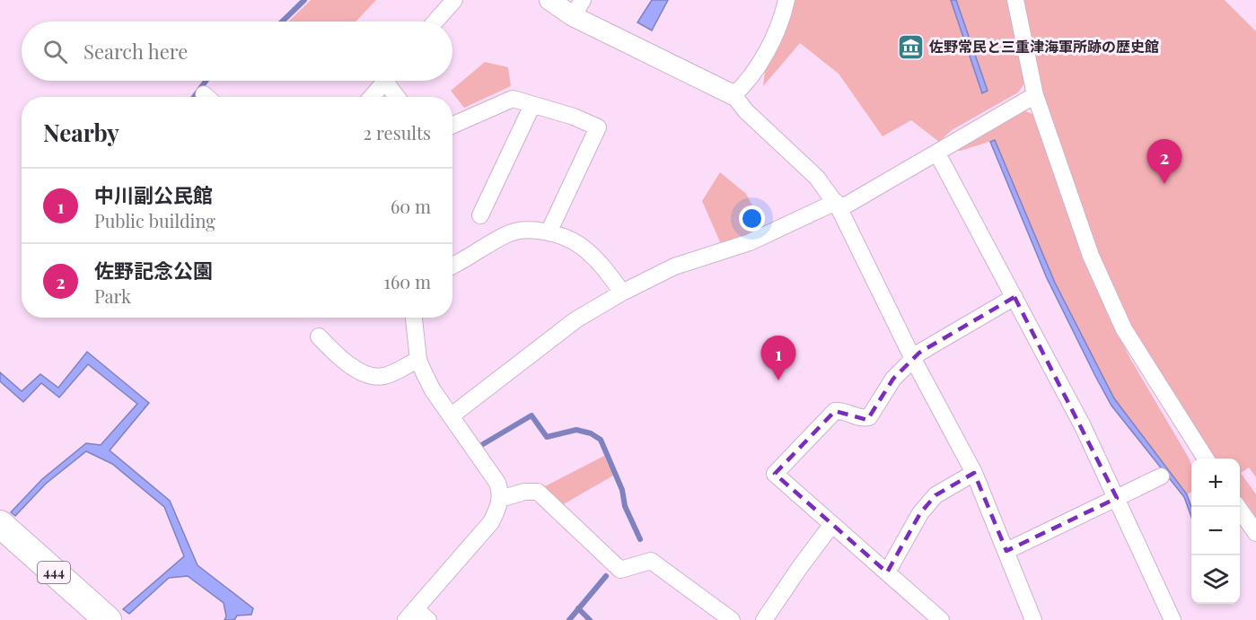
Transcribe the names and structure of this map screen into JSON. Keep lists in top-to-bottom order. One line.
{"streets":{"highway":["444"]},"places":{"museum":["佐野常民と三重津海軍所跡の歴史館"]},"page":{"search":"Search here","heading":["Nearby","2 results"],"pins":["2","1"],"list":[{"mark":"1","name":"中川副公民館","note":"Public building","value":"60 m"},{"mark":"2","name":"佐野記念公園","note":"Park","value":"160 m"}],"map_buttons":["+","−"]}}
